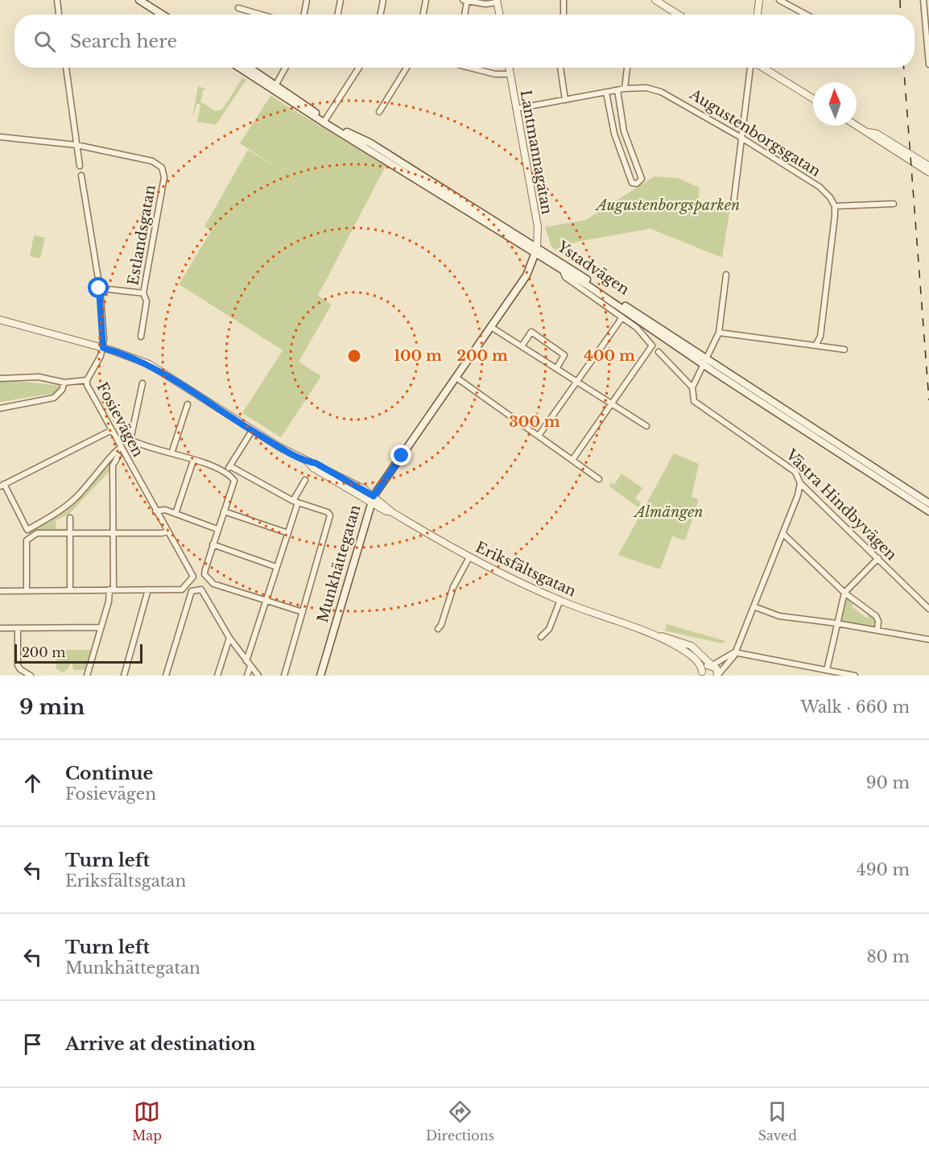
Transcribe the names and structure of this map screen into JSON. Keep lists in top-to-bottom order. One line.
{"streets":{"main road":["Ystadvägen","Munkhättegatan"],"street":["Augustenborgsgatan","Lantmannagatan","Estlandsgatan","Fosievägen","Västra Hindbyvägen","Eriksfältsgatan"]},"crossings":[["Augustenborgsgatan","Lantmannagatan"],["Lantmannagatan","Ystadvägen"],["Lantmannagatan","Munkhättegatan"],["Ystadvägen","Munkhättegatan"],["Fosievägen","Eriksfältsgatan"],["Munkhättegatan","Eriksfältsgatan"]],"parks":["Augustenborgsparken","Almängen"],"scale_bar":"200 m","north":"top","page":{"search":"Search here","scale":"200 m","heading":["9 min","Walk · 660 m"],"list":[["Continue","Fosievägen","90 m"],["Turn left","Eriksfältsgatan","490 m"],["Turn left","Munkhättegatan","80 m"],"Arrive at destination"],"nav":["Map","Directions","Saved"]},"rings":["100 m","200 m","400 m","300 m"]}
